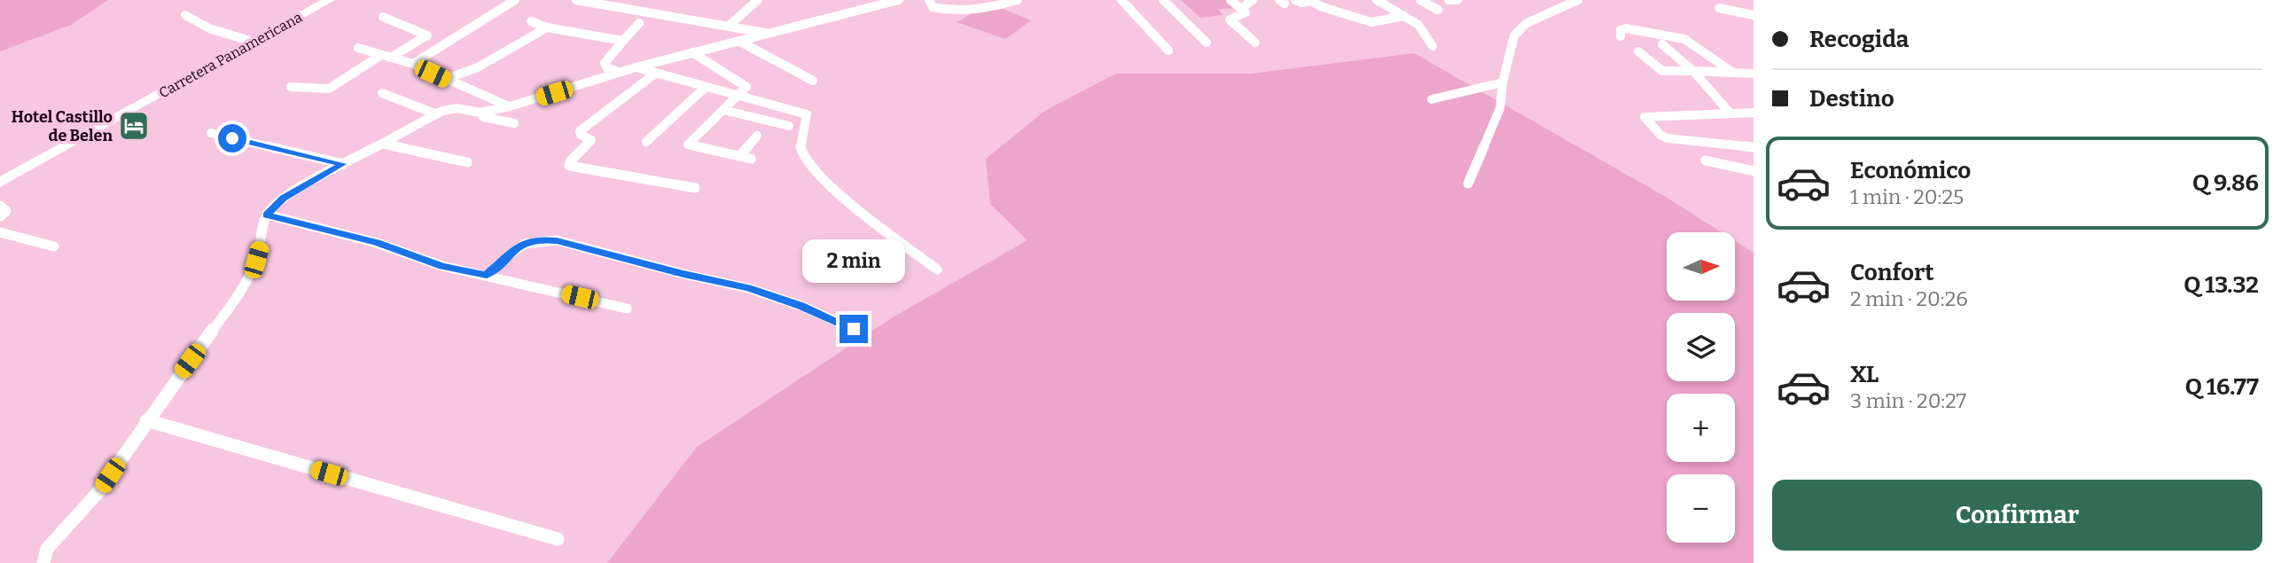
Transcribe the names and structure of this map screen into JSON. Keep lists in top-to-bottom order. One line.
{"streets":{"highway":["Carretera Panamericana"]},"places":{"hotel":["Hotel Castillo de Belen"]},"north":"right","page":{"banner":["Recogida","Destino"],"list":[{"name":"Económico","note":"1 min · 20:25","value":"Q 9.86"},{"name":"Confort","note":"2 min · 20:26","value":"Q 13.32"},{"name":"XL","note":"3 min · 20:27","value":"Q 16.77"}],"map_buttons":["+","−"],"bubble":"2 min","buttons":"Confirmar"}}
